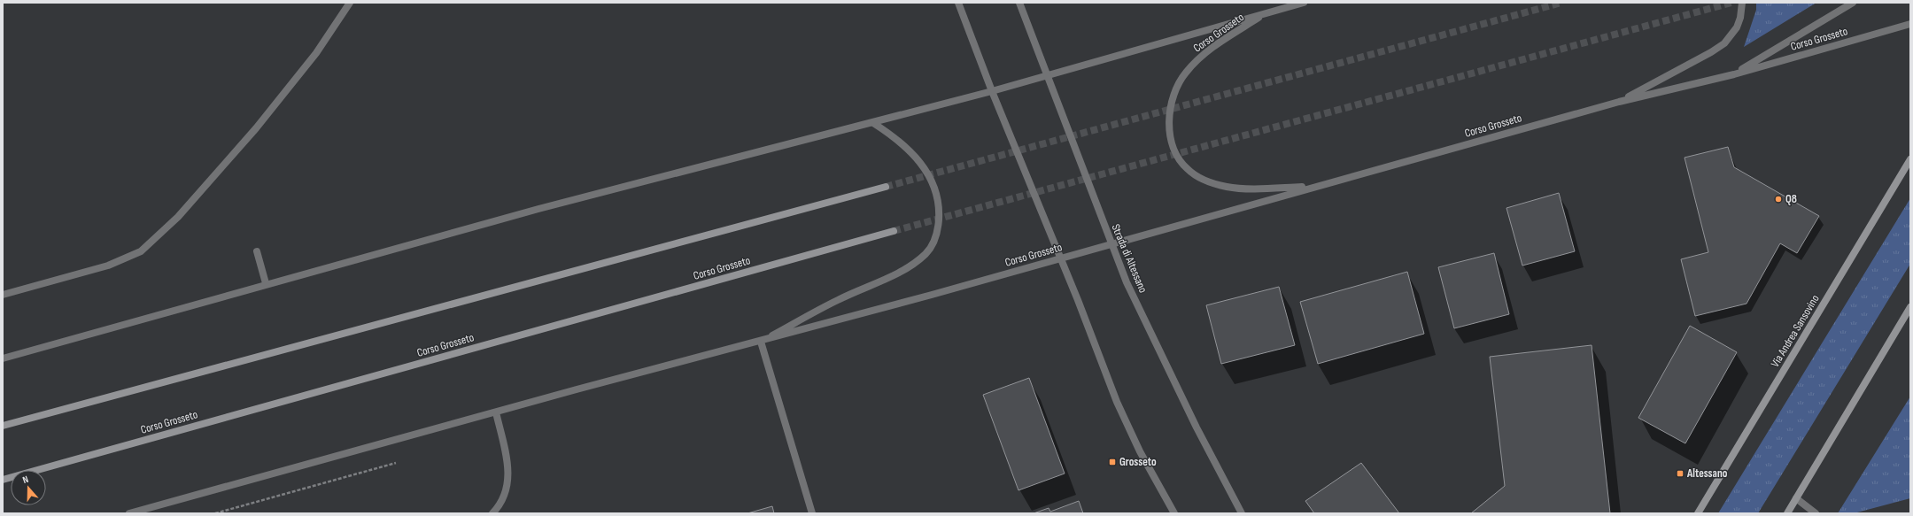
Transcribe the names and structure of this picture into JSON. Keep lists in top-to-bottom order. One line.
{"streets":{"main road":["Corso Grosseto","Via Andrea Sansovino"],"street":["Strada di Altessano"]},"crossings":[["Corso Grosseto","Strada di Altessano"]],"places":{"other":["Q8"],"transit":["Grosseto","Altessano"]},"north":"top"}
